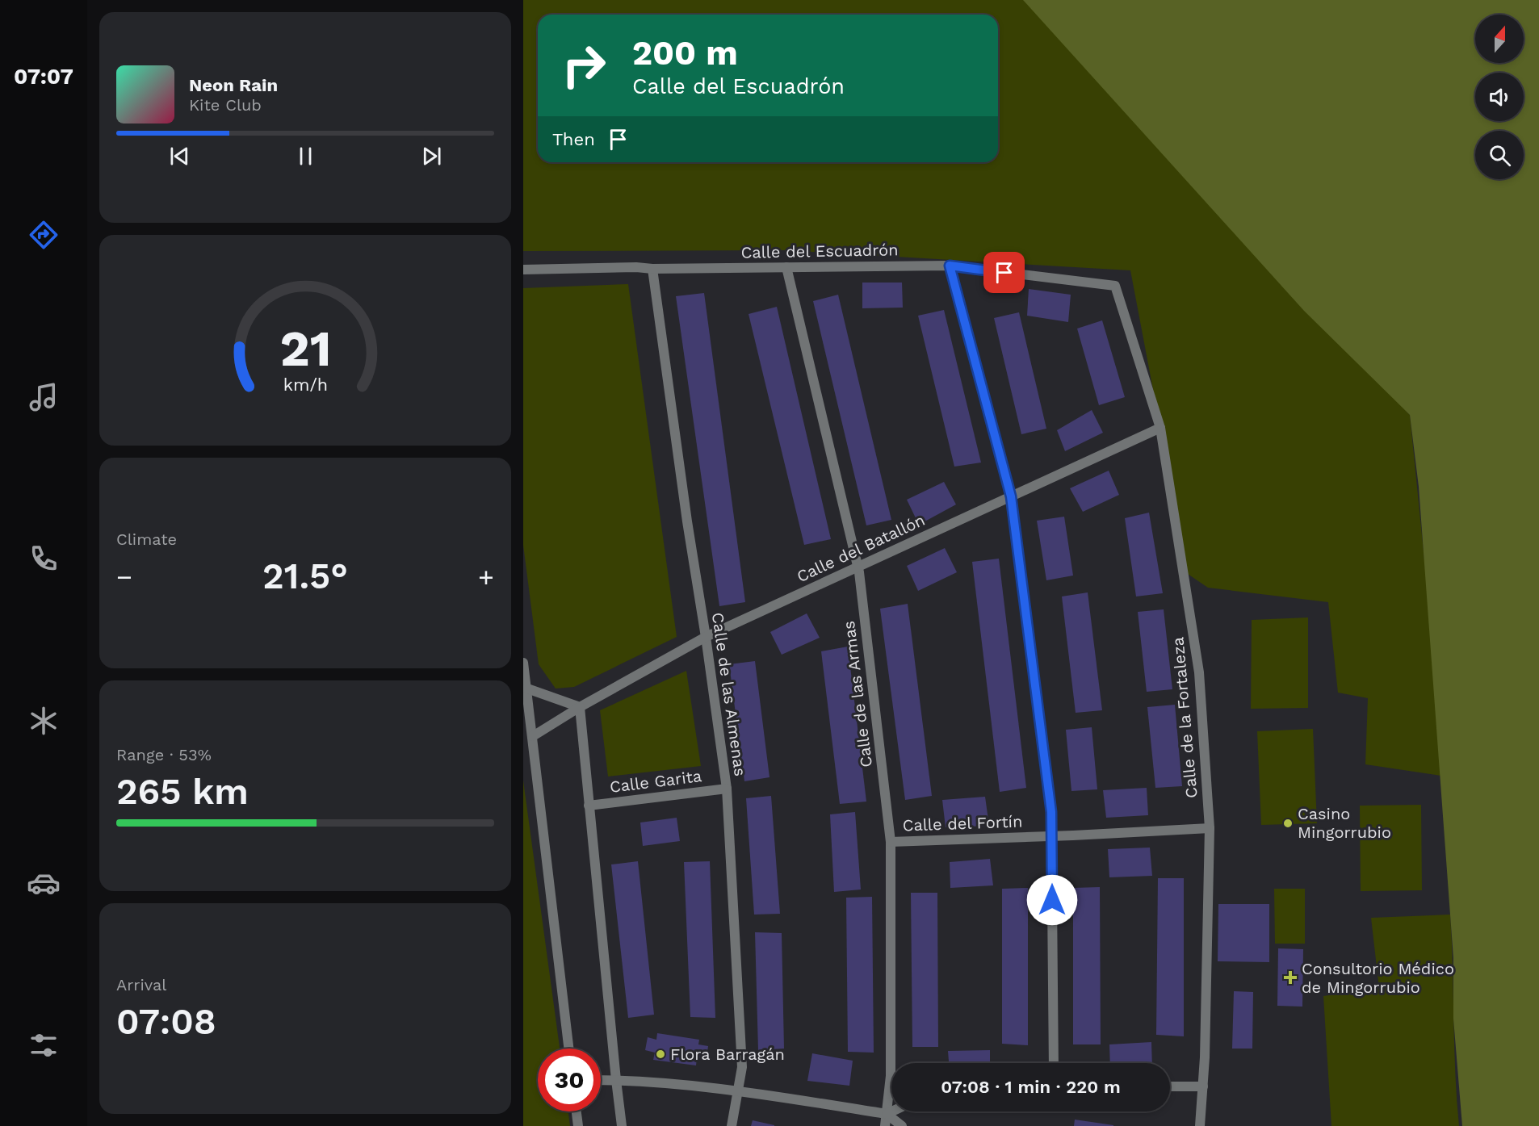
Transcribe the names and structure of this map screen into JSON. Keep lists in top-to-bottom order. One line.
{"streets":{"street":["Calle del Escuadrón","Calle del Batallón","Calle de las Almenas","Calle de las Armas","Calle de la Fortaleza","Calle Garita","Calle del Fortín"]},"crossings":[["Calle del Escuadrón","Calle de las Almenas"],["Calle del Escuadrón","Calle de las Armas"],["Calle del Escuadrón","Calle de la Fortaleza"],["Calle del Batallón","Calle de las Almenas"],["Calle del Batallón","Calle de las Armas"],["Calle del Batallón","Calle de la Fortaleza"],["Calle de las Almenas","Calle Garita"],["Calle de las Armas","Calle del Fortín"],["Calle de la Fortaleza","Calle del Fortín"]],"places":{"other":["Casino Mingorrubio","Flora Barragán"],"health":["Consultorio Médico de Mingorrubio"]},"north":"top","page":{"tabs":"07:07","turn":["200 m","Calle del Escuadrón"],"song":["Neon Rain","Kite Club"],"then":"Then","tile":["Climate",["Range · 53%","265 km"],["Arrival","07:08"]],"heat":["−","21.5°","+"],"limit":"30","trip":"07:08 · 1 min · 220 m","gauge":["21","km/h"]}}
